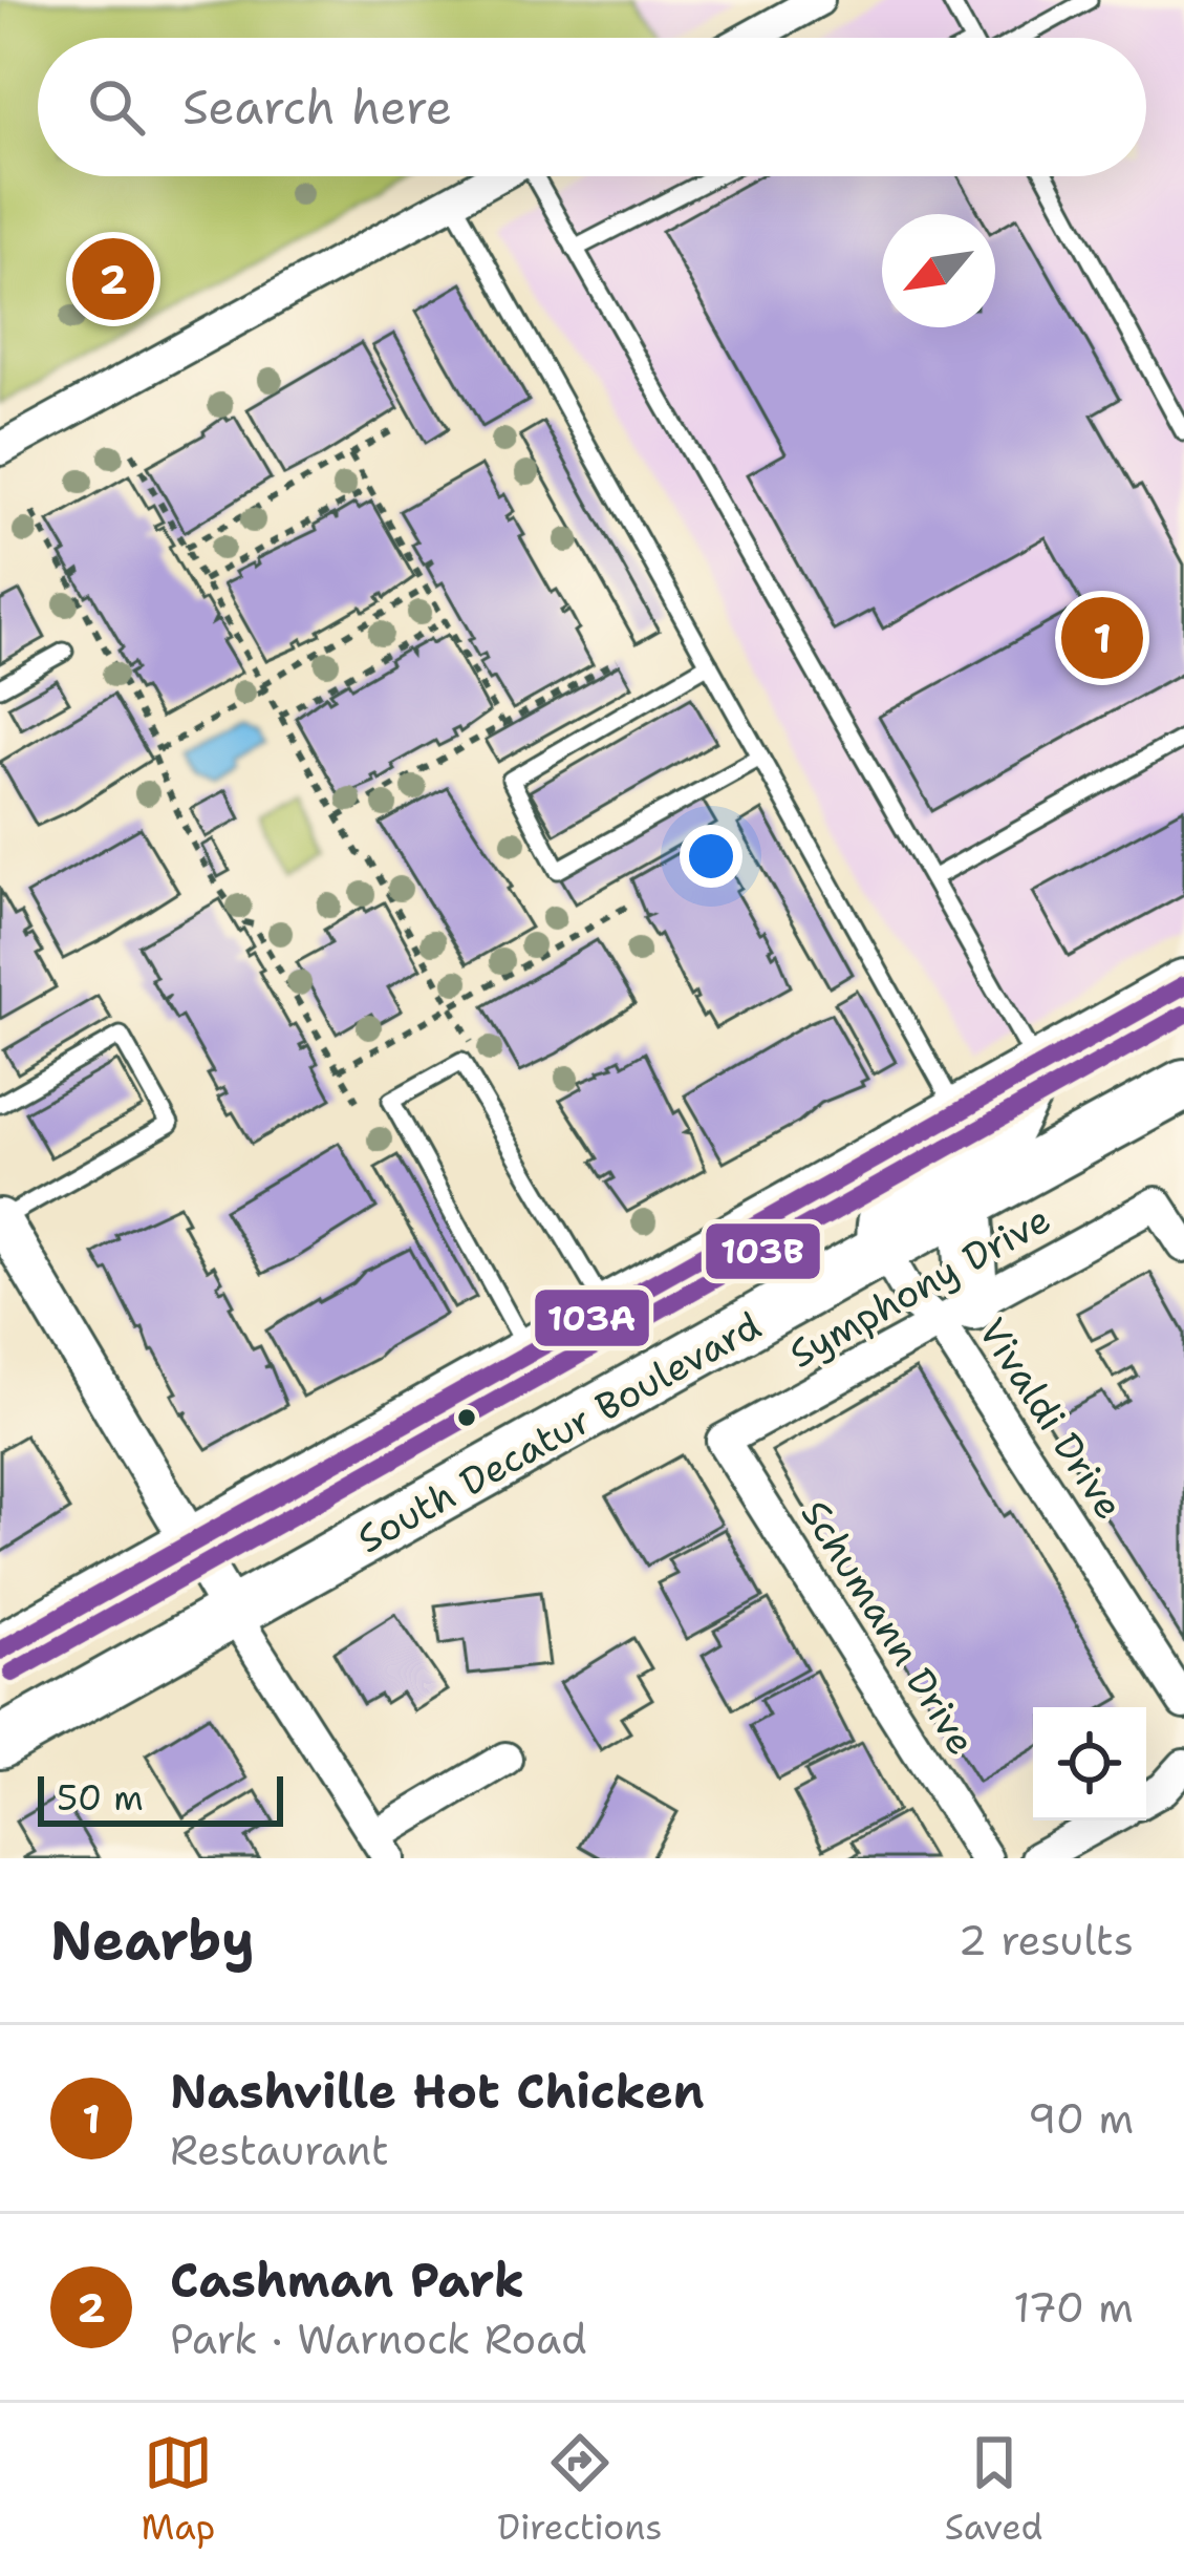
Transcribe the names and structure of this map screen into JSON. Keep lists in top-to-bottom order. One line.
{"streets":{"main road":["South Decatur Boulevard"],"street":["Symphony Drive","Vivaldi Drive","Schumann Drive"]},"crossings":[["Symphony Drive","Vivaldi Drive"],["Symphony Drive","Schumann Drive"],["Vivaldi Drive","South Decatur Boulevard"]],"lines":["transit line 103A","transit line 103B"],"scale_bar":"50 m","north":"bottom left","page":{"search":"Search here","pins":["2","1"],"scale":"50 m","heading":["Nearby","2 results"],"list":[{"mark":"1","name":"Nashville Hot Chicken","note":"Restaurant","value":"90 m"},{"mark":"2","name":"Cashman Park","note":"Park · Warnock Road","value":"170 m"}],"nav":["Map","Directions","Saved"]}}
